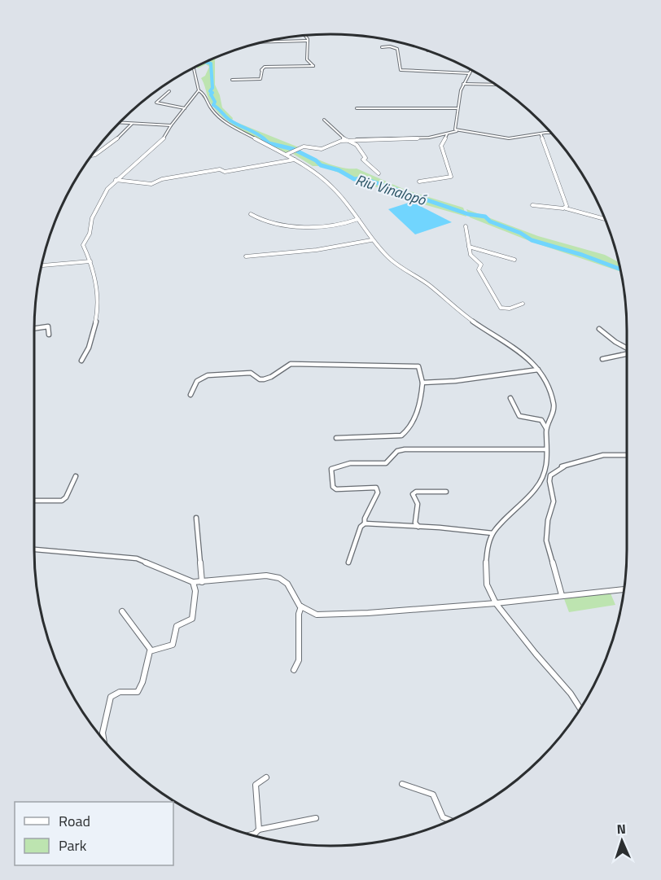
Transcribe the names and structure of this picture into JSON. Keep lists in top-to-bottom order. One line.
{"water":["Riu Vinalopó"],"legend":["Road","Park"],"north":"top"}
